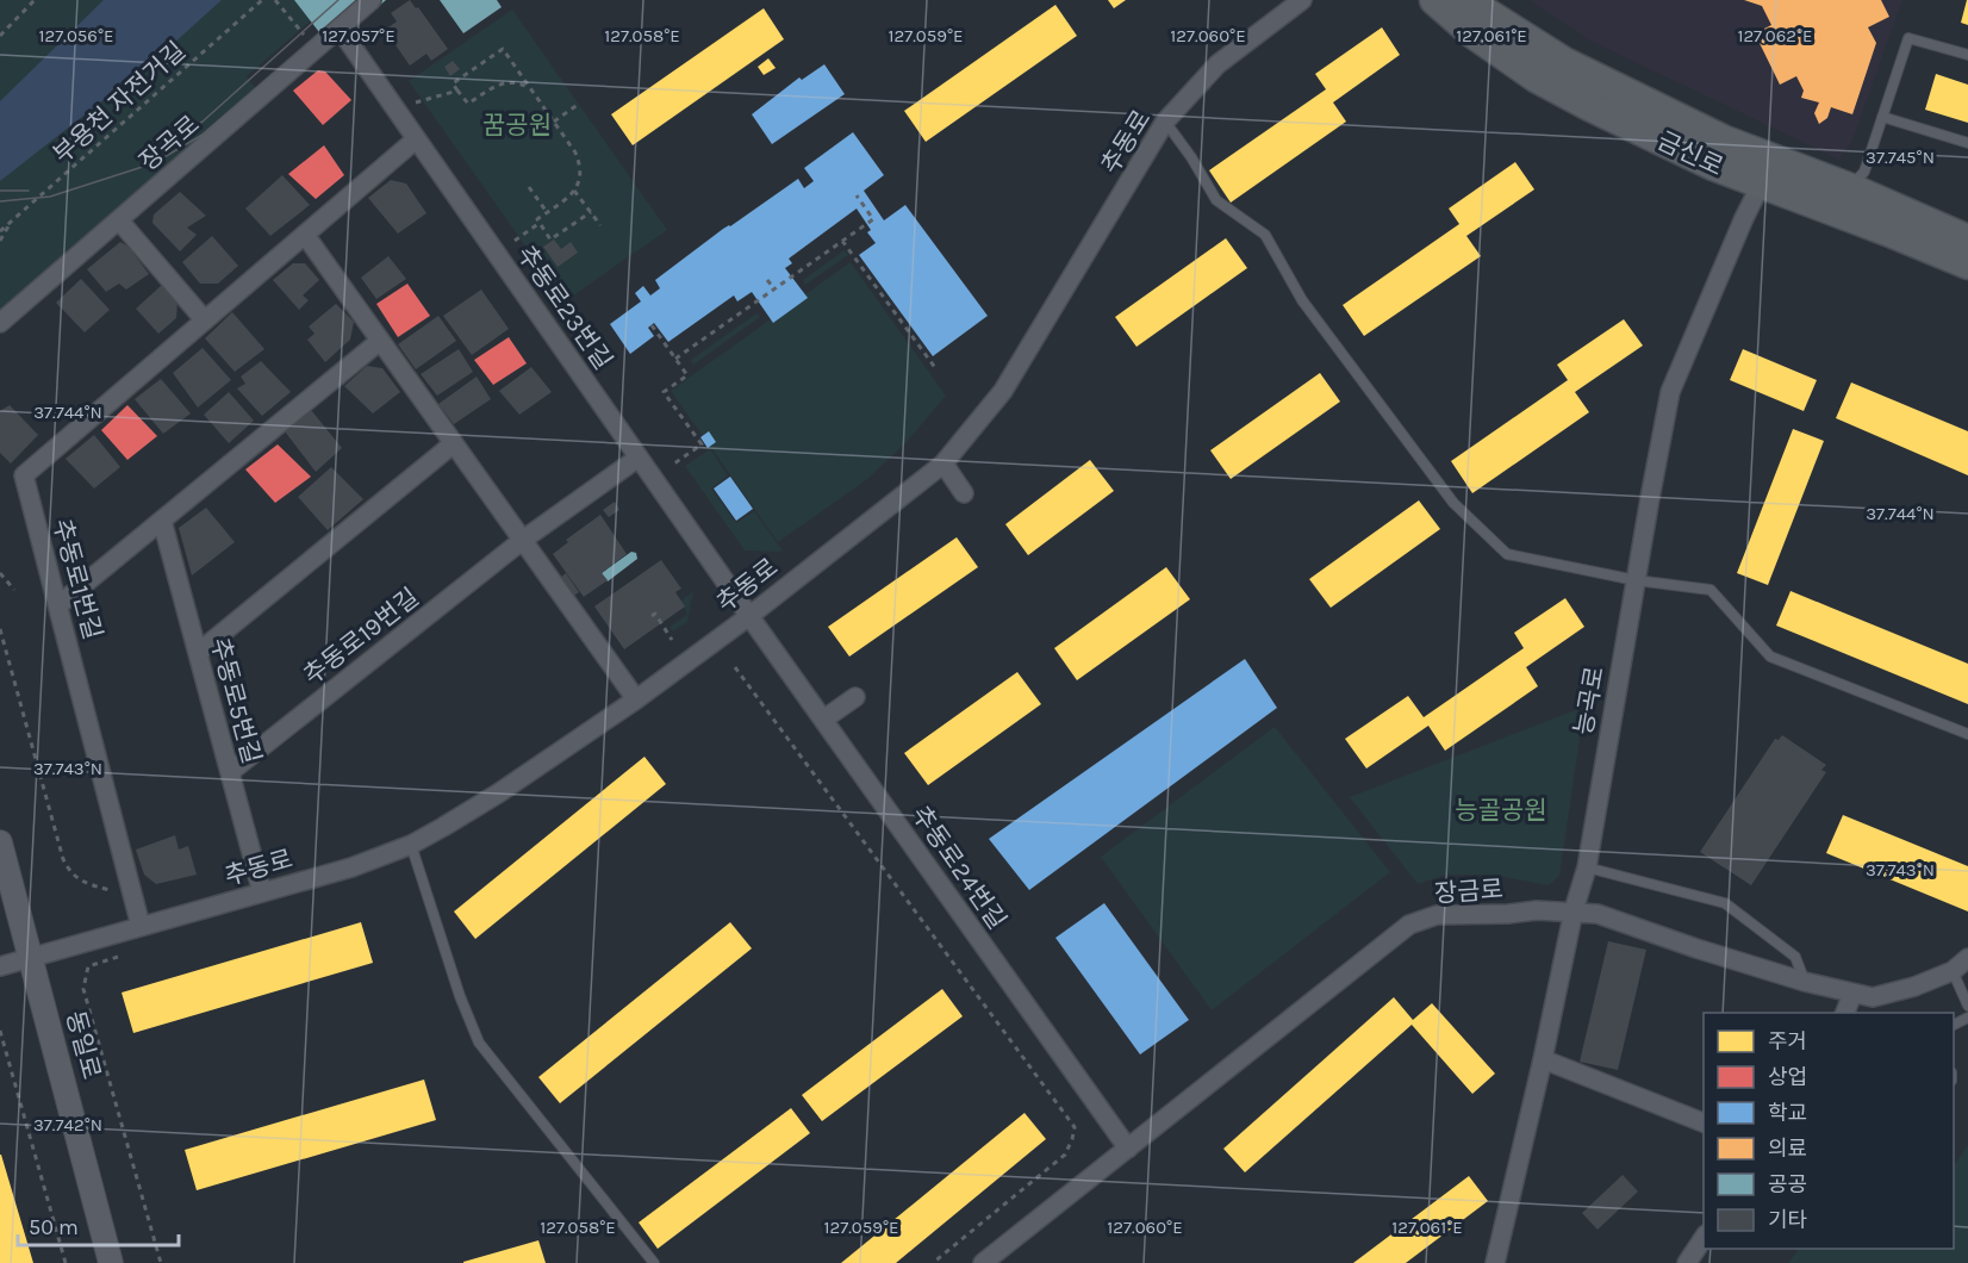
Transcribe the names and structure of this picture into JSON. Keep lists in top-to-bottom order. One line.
{"streets":{"main road":["금신로"],"street":["추동로","장곡로","추동로23번길","추동로1번길","추동로19번길","추동로5번길","능곡로","추동로24번길","장금로","동일로"],"path":["부용천 자전거길"]},"crossings":[["추동로","추동로23번길"],["추동로","추동로1번길"],["추동로","추동로5번길"],["추동로","추동로24번길"],["추동로","동일로"],["장곡로","추동로23번길"],["금신로","능곡로"],["추동로23번길","추동로1번길"],["추동로23번길","추동로19번길"],["추동로23번길","추동로24번길"],["추동로19번길","추동로5번길"],["능곡로","장금로"],["추동로24번길","장금로"]],"parks":["꿈공원","능골공원"],"legend":["주거","상업","학교","의료","공공","기타"],"scale_bar":"50 m","coordinates":["127.056°E","127.057°E","127.058°E","127.059°E","127.060°E","127.061°E","127.062°E","37.745°N","37.744°N","37.743°N","37.742°N"]}
